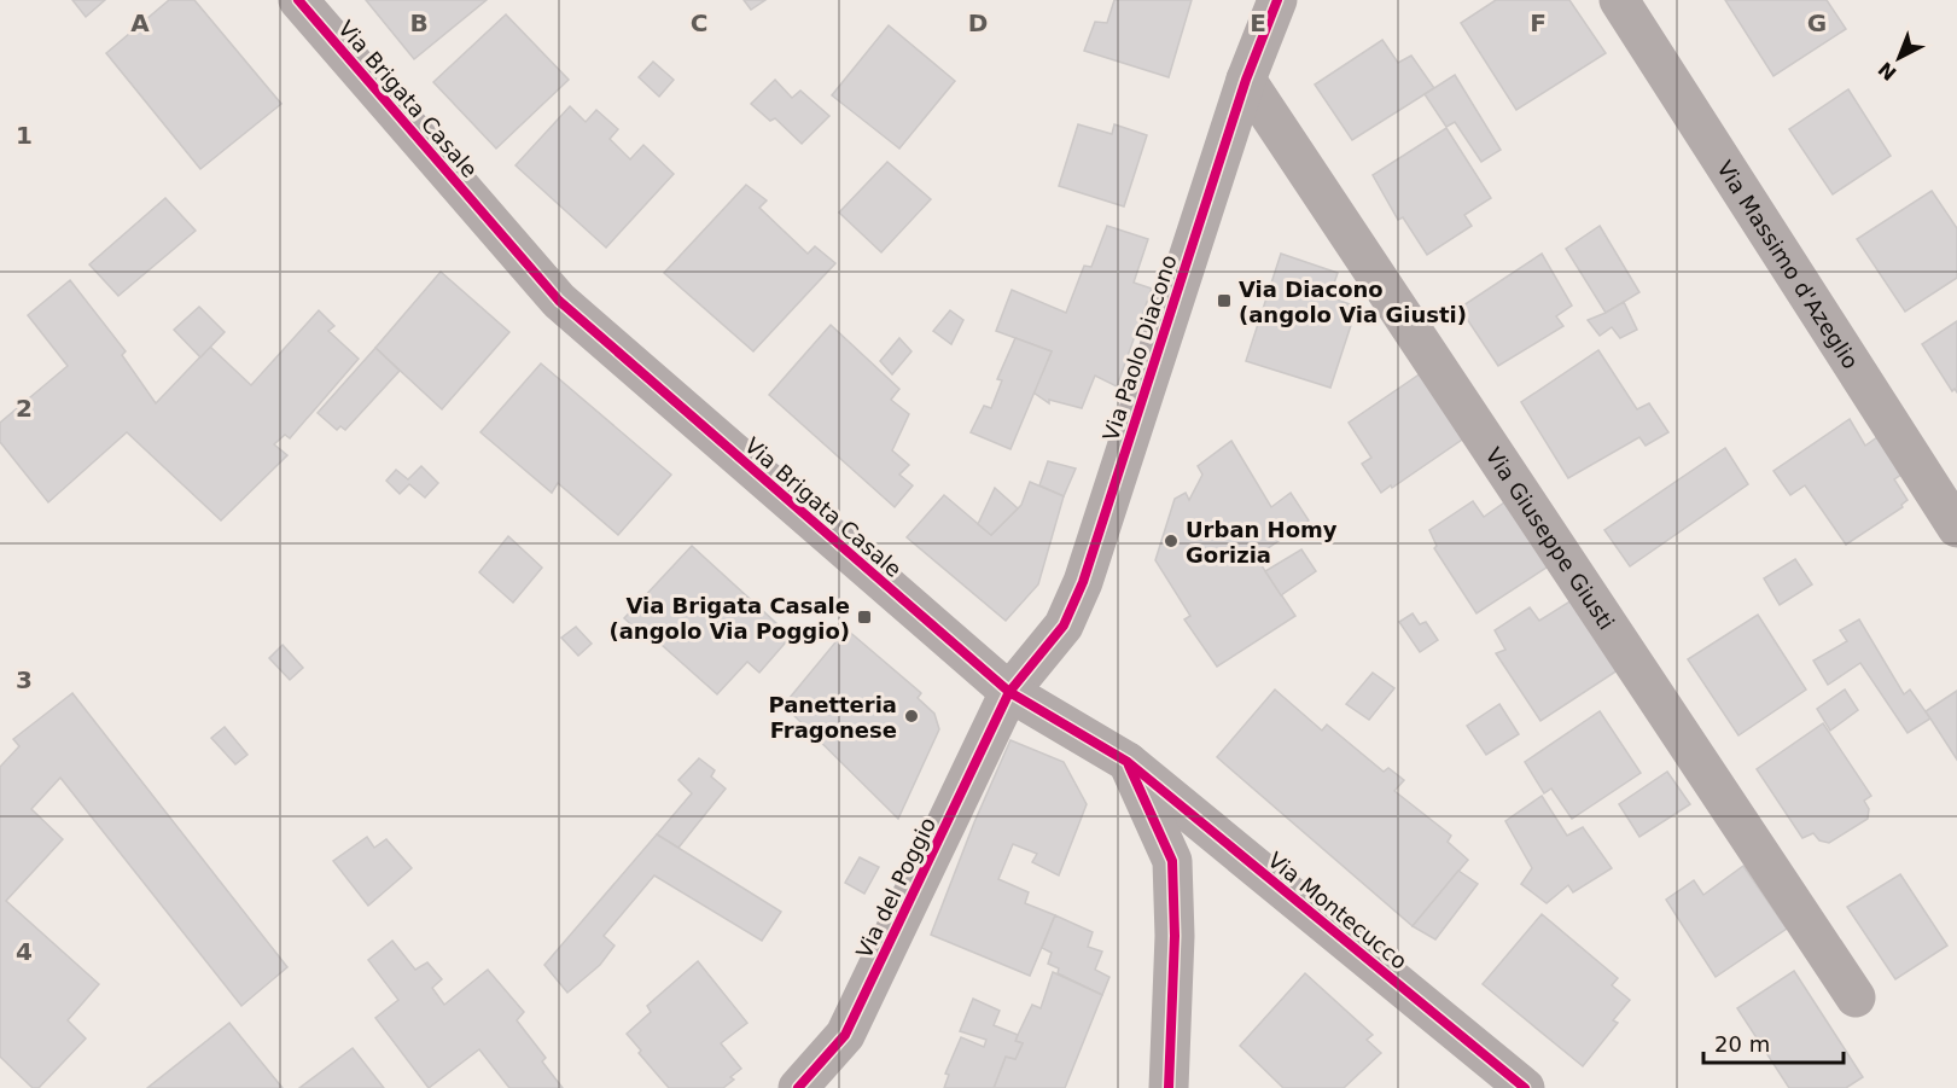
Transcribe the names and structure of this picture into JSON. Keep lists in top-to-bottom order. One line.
{"streets":{"street":["Via Brigata Casale","Via Massimo d'Azeglio","Via Paolo Diacono","Via Giuseppe Giusti","Via del Poggio","Via Montecucco"]},"crossings":[["Via Brigata Casale","Via Paolo Diacono"],["Via Brigata Casale","Via del Poggio"],["Via Brigata Casale","Via Montecucco"],["Via Paolo Diacono","Via Giuseppe Giusti"],["Via Paolo Diacono","Via del Poggio"]],"places":{"transit":["Via Diacono (angolo Via Giusti)","Via Brigata Casale (angolo Via Poggio)"],"other":["Urban Homy Gorizia","Panetteria Fragonese"]},"scale_bar":"20 m","north":"bottom left","grid":{"columns":["A","B","C","D","E","F","G"],"rows":["1","2","3","4"]}}
